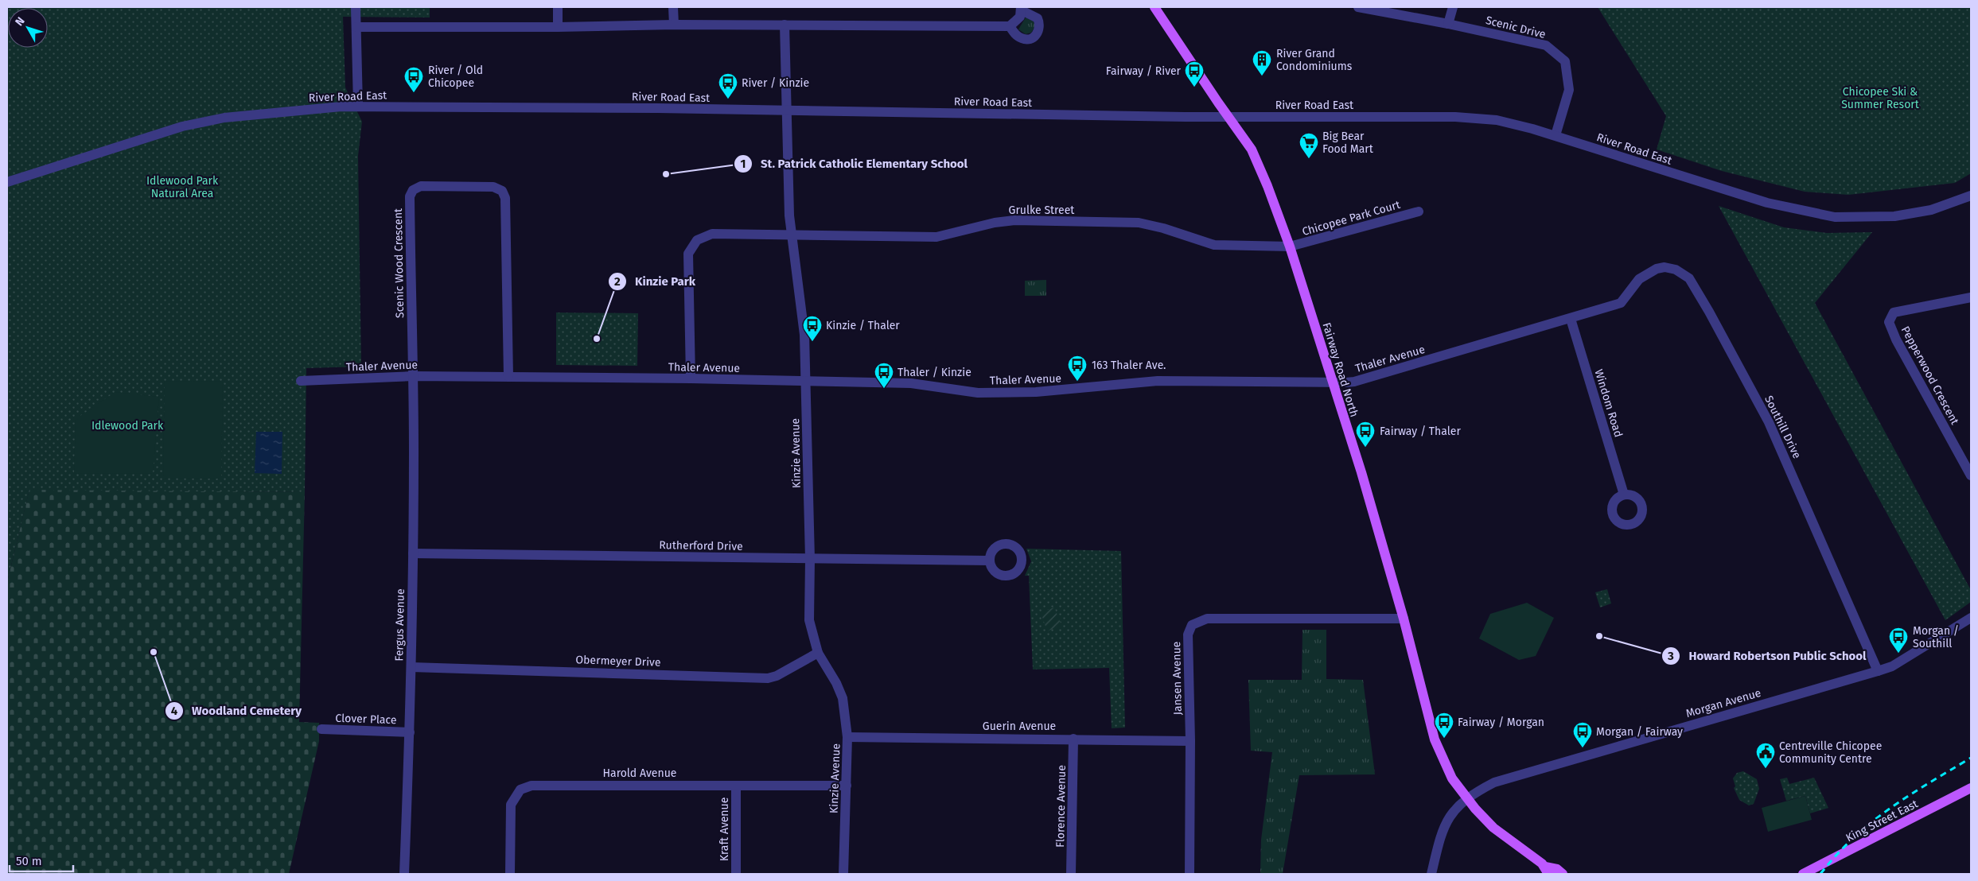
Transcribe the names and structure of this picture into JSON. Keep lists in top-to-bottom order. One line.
{"streets":{"main road":["Fairway Road North","King Street East"],"street":["Scenic Drive","River Road East","Grulke Street","Chicopee Park Court","Scenic Wood Crescent","Thaler Avenue","Pepperwood Crescent","Windom Road","Southill Drive","Kinzie Avenue","Rutherford Drive","Fergus Avenue","Obermeyer Drive","Jansen Avenue","Morgan Avenue","Clover Place","Guerin Avenue","Harold Avenue","Florence Avenue","Kraft Avenue"]},"crossings":[["Scenic Drive","River Road East"],["River Road East","Fairway Road North"],["River Road East","Kinzie Avenue"],["Grulke Street","Chicopee Park Court"],["Grulke Street","Thaler Avenue"],["Grulke Street","Fairway Road North"],["Grulke Street","Kinzie Avenue"],["Chicopee Park Court","Fairway Road North"],["Scenic Wood Crescent","Thaler Avenue"],["Scenic Wood Crescent","Fergus Avenue"],["Thaler Avenue","Fairway Road North"],["Thaler Avenue","Windom Road"],["Thaler Avenue","Southill Drive"],["Thaler Avenue","Kinzie Avenue"],["Thaler Avenue","Fergus Avenue"],["Fairway Road North","Jansen Avenue"],["Fairway Road North","Morgan Avenue"],["Southill Drive","Morgan Avenue"],["Kinzie Avenue","Rutherford Drive"],["Kinzie Avenue","Obermeyer Drive"],["Kinzie Avenue","Guerin Avenue"],["Kinzie Avenue","Harold Avenue"],["Rutherford Drive","Fergus Avenue"],["Fergus Avenue","Obermeyer Drive"],["Fergus Avenue","Clover Place"],["Jansen Avenue","Guerin Avenue"],["Guerin Avenue","Florence Avenue"],["Harold Avenue","Kraft Avenue"]],"parks":["Chicopee Ski & Summer Resort","Idlewood Park Natural Area","Idlewood Park"],"places":{"building":["River Grand Condominiums"],"bus stop":["Fairway / River","River / Old Chicopee","River / Kinzie","Kinzie / Thaler","163 Thaler Ave.","Thaler / Kinzie","Fairway / Thaler","Morgan / Southill","Fairway / Morgan","Morgan / Fairway"],"supermarket":["Big Bear Food Mart"],"other":["St. Patrick Catholic Elementary School","Kinzie Park","Howard Robertson Public School","Woodland Cemetery"],"public building":["Centreville Chicopee Community Centre"]},"scale_bar":"50 m","north":"top left"}
